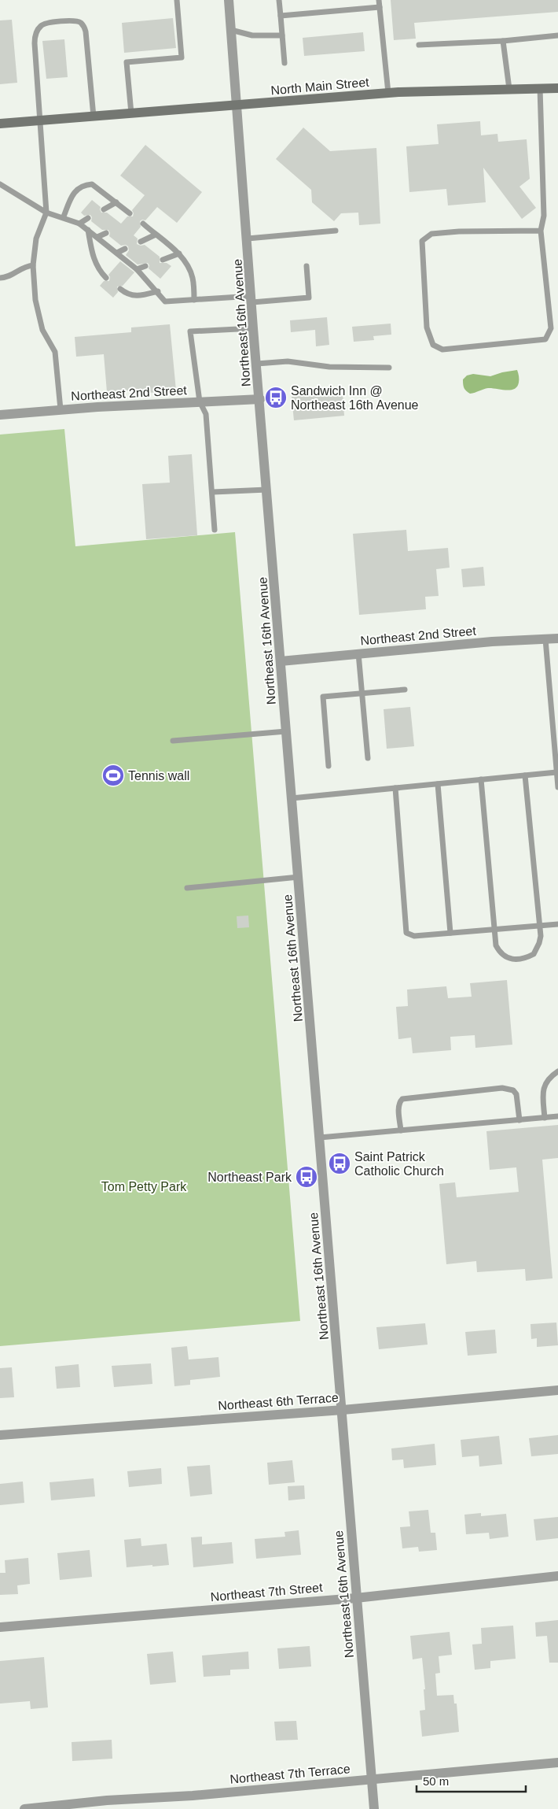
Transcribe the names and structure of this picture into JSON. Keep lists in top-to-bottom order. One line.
{"streets":{"main road":["North Main Street"],"street":["Northeast 16th Avenue","Northeast 2nd Street","Northeast 6th Terrace","Northeast 7th Street","Northeast 7th Terrace"]},"crossings":[["North Main Street","Northeast 16th Avenue"],["Northeast 16th Avenue","Northeast 2nd Street"],["Northeast 16th Avenue","Northeast 6th Terrace"],["Northeast 16th Avenue","Northeast 7th Street"],["Northeast 16th Avenue","Northeast 7th Terrace"]],"parks":["Tom Petty Park"],"places":{"bus stop":["Sandwich Inn @ Northeast 16th Avenue","Saint Patrick Catholic Church","Northeast Park"],"sports":["Tennis wall"]},"scale_bar":"50 m"}
